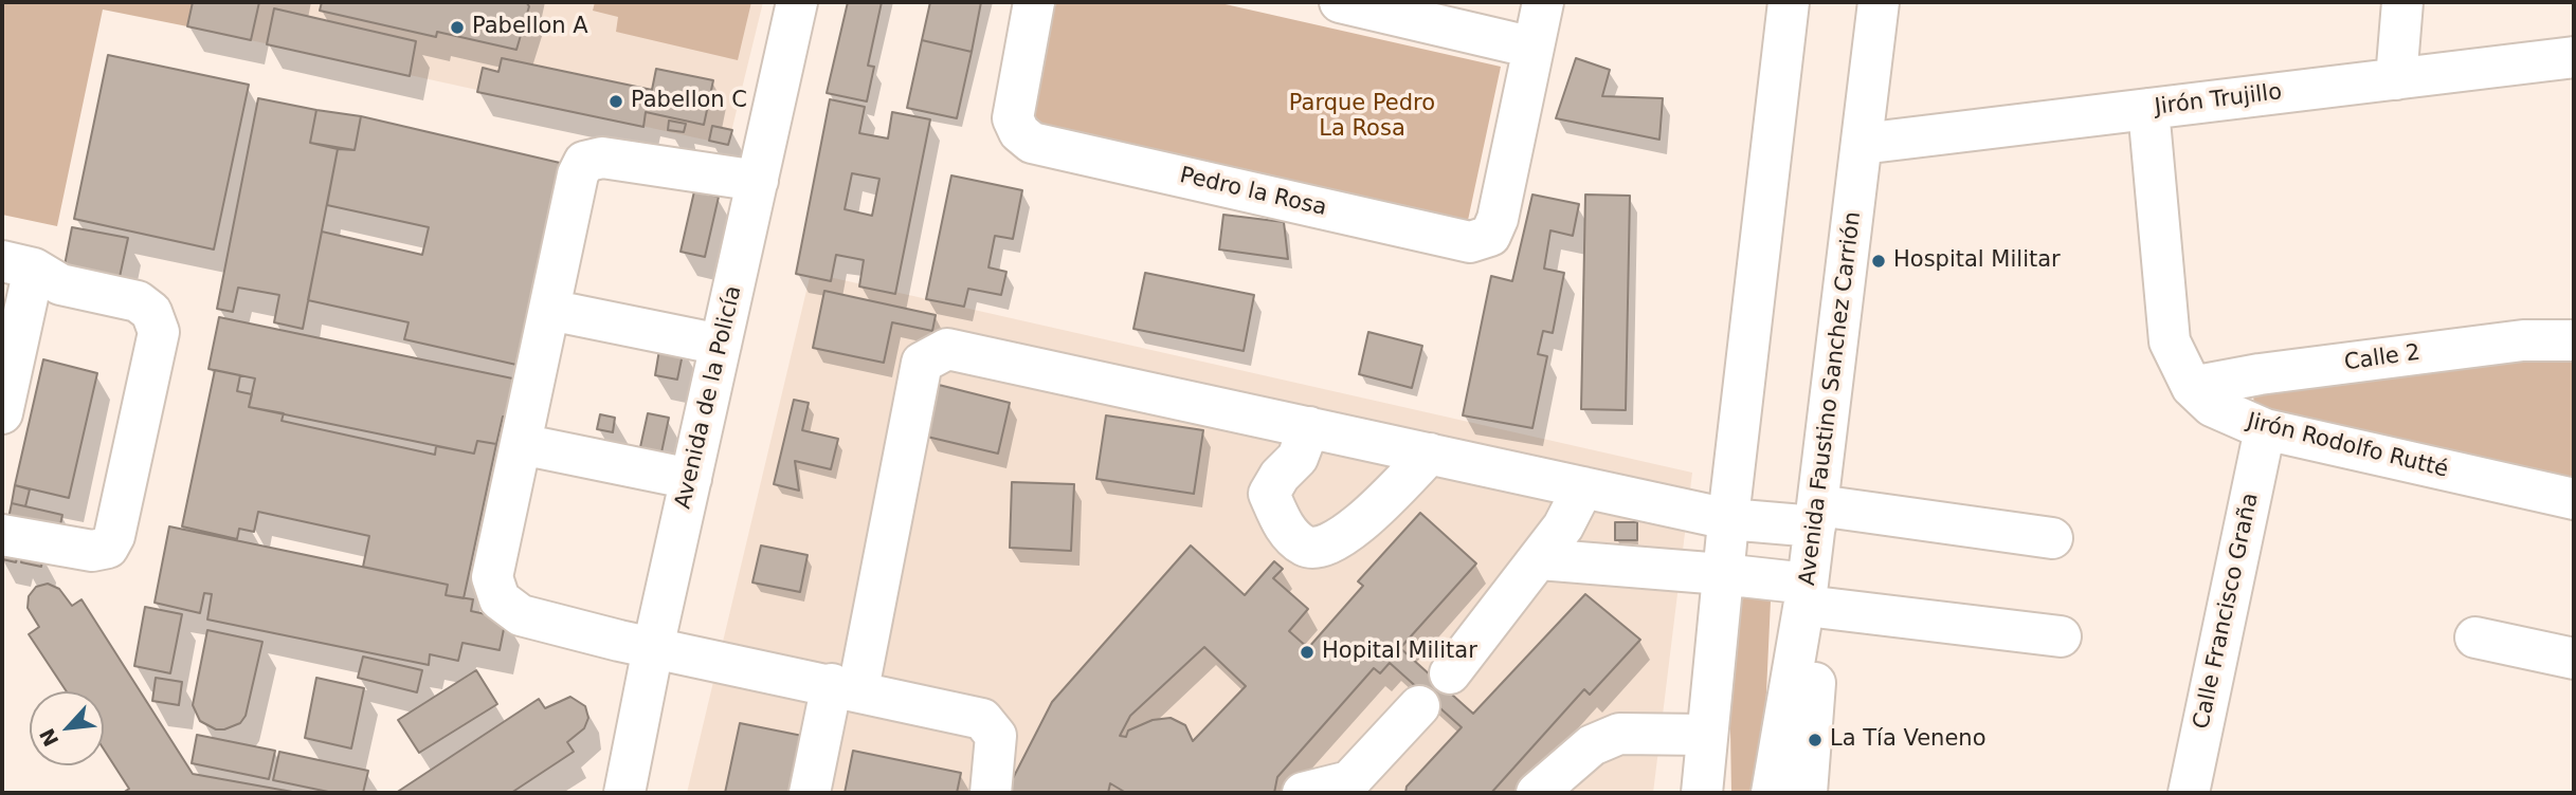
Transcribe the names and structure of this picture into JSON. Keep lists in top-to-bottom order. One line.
{"streets":{"street":["Jirón Trujillo","Pedro la Rosa","Calle 2","Avenida de la Policía","Avenida Faustino Sanchez Carrión","Jirón Rodolfo Rutté","Calle Francisco Graña"]},"crossings":[["Jirón Trujillo","Avenida Faustino Sanchez Carrión"],["Jirón Trujillo","Jirón Rodolfo Rutté"],["Calle 2","Jirón Rodolfo Rutté"],["Jirón Rodolfo Rutté","Calle Francisco Graña"]],"parks":["Parque Pedro La Rosa"],"places":["Pabellon A","Pabellon C","Hospital Militar","Hopital Militar","La Tía Veneno"],"north":"bottom left"}
